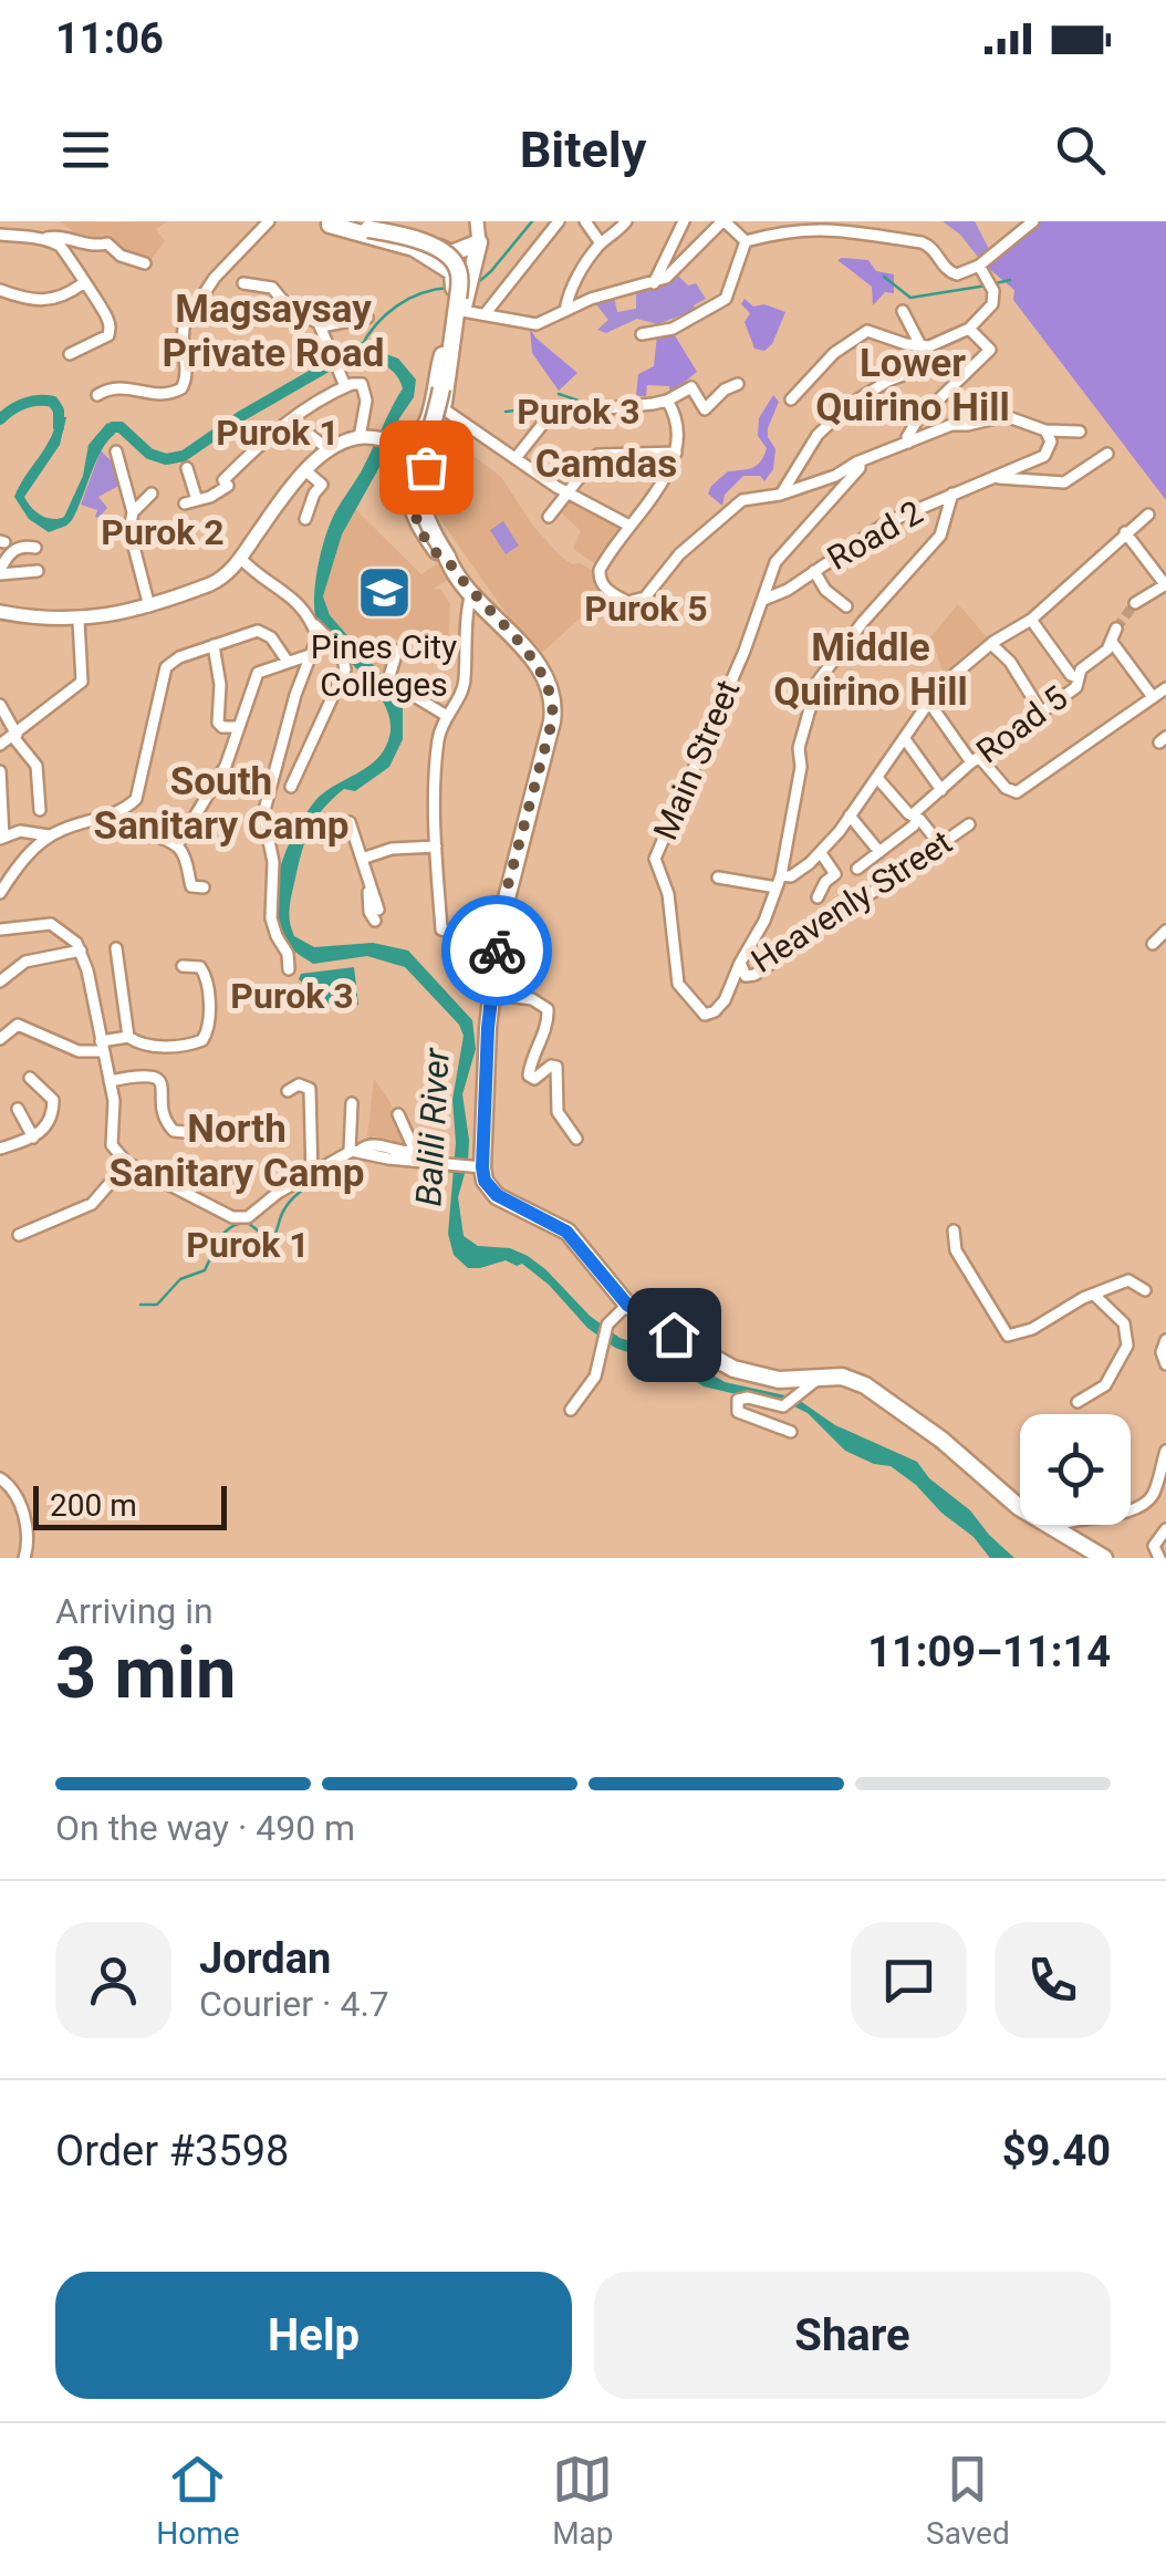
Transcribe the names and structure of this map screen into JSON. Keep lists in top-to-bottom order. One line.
{"streets":{"street":["Road 2","Road 5","Main Street","Heavenly Street"]},"crossings":[["Road 2","Main Street"],["Main Street","Heavenly Street"]],"districts":["Magsaysay Private Road","Lower Quirino Hill","Purok 3","Purok 1","Camdas","Purok 2","Purok 5","Middle Quirino Hill","South Sanitary Camp","Purok 3","North Sanitary Camp","Purok 1"],"water":["Balili River"],"places":{"school or university":["Pines City Colleges"]},"scale_bar":"200 m","page":{"status":"11:06","header":"Bitely","scale":"200 m","heading":["3 min","Arriving in","11:09–11:14"],"panel":["Jordan","Courier · 4.7","Order #3598","$9.40"],"bar":"On the way · 490 m","buttons":["Help","Share"],"tabs":["Home","Map","Saved"]}}
